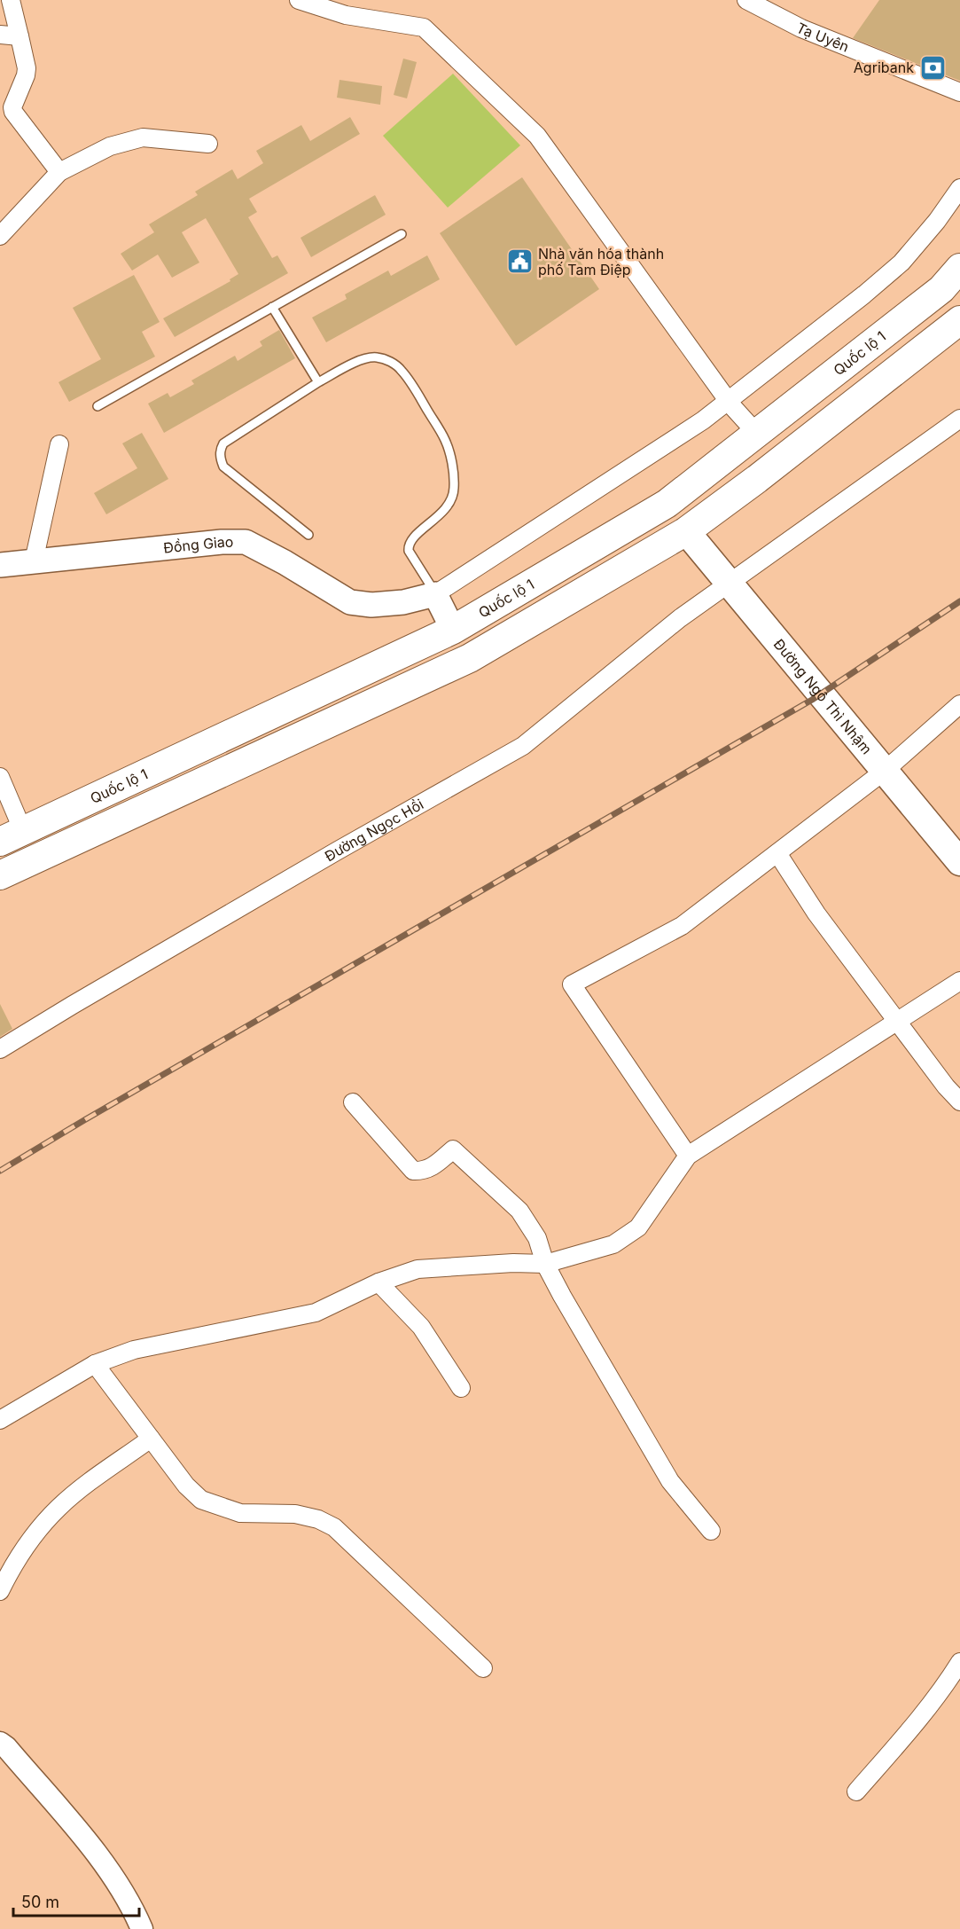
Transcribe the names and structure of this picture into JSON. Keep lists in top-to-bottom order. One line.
{"streets":{"highway":["Quốc lộ 1"],"main road":["Đồng Giao","Đường Ngô Thì Nhậm"],"street":["Tạ Uyên","Đường Ngọc Hồi"]},"crossings":[["Đường Ngô Thì Nhậm","Đường Ngọc Hồi"]],"places":{"bank":["Agribank"],"public building":["Nhà văn hóa thành phố Tam Điệp"]},"scale_bar":"50 m"}
